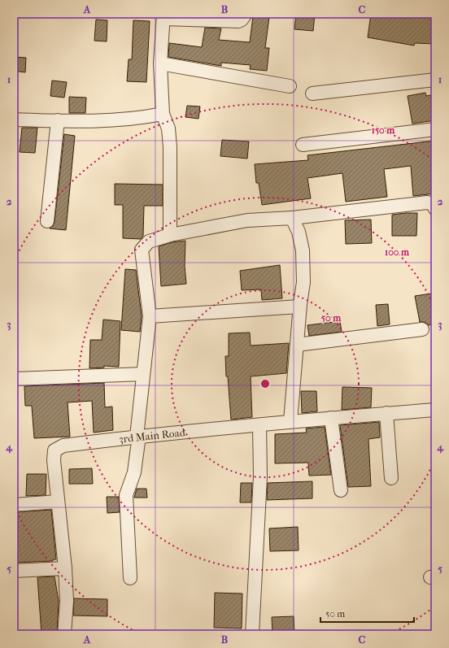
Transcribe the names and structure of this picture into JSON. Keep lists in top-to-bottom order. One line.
{"streets":{"street":["3rd Main Road"]},"scale_bar":"50 m","grid":{"columns":["A","B","C"],"rows":["1","2","3","4","5"]},"rings":["150 m","100 m","50 m"]}
